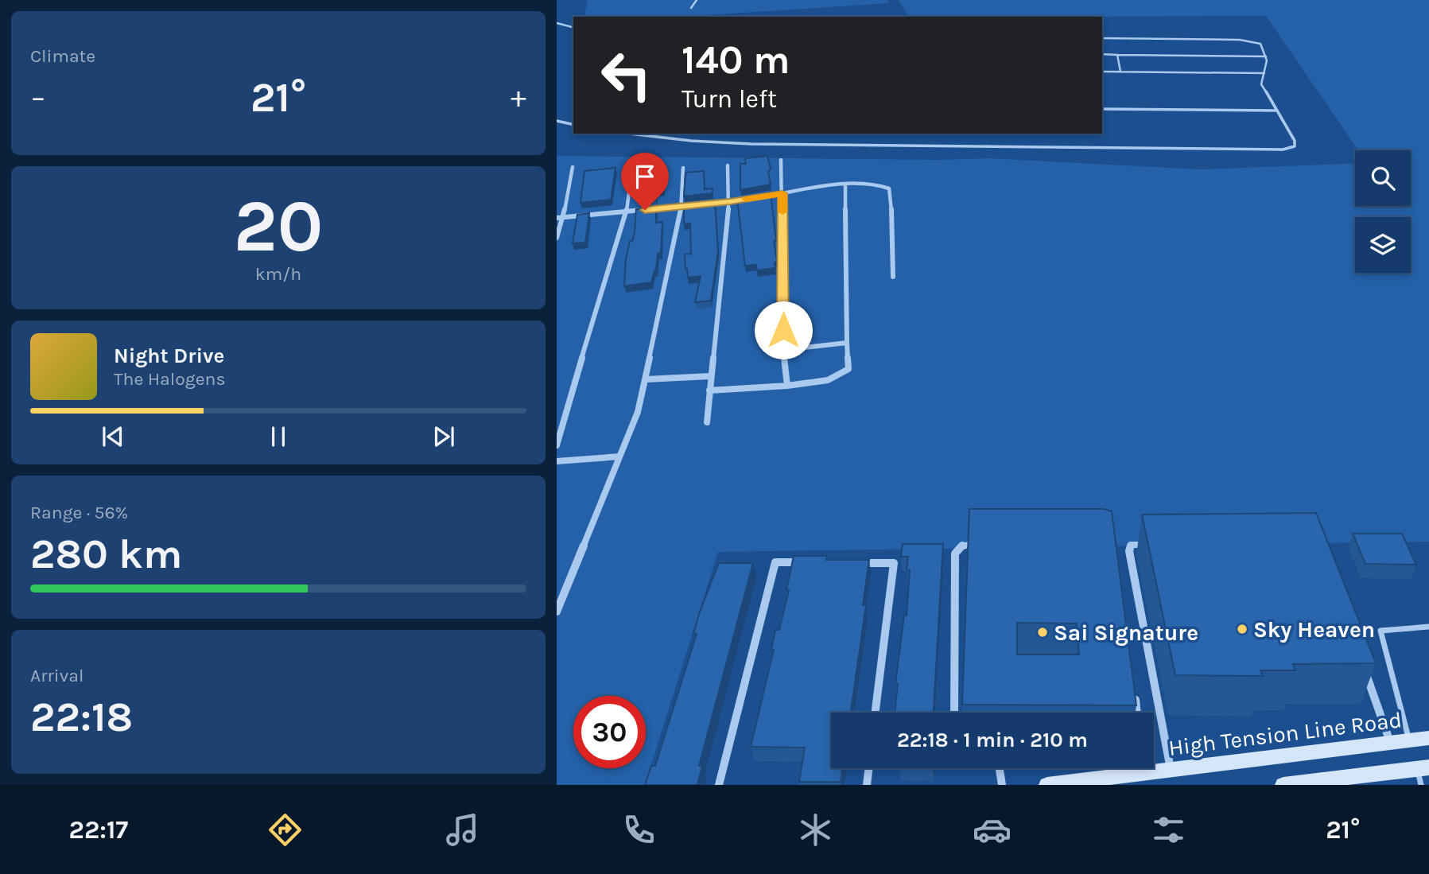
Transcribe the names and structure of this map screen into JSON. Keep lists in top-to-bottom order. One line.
{"streets":{"main road":["High Tension Line Road"]},"places":["Sky Heaven","Sai Signature"],"page":{"tile":["Climate",["20","km/h"],["Range · 56%","280 km"],["Arrival","22:18"]],"turn":["140 m","Turn left"],"heat":["−","21°","+"],"song":["Night Drive","The Halogens"],"limit":"30","trip":"22:18 · 1 min · 210 m","tabs":["22:17","21°"]}}
